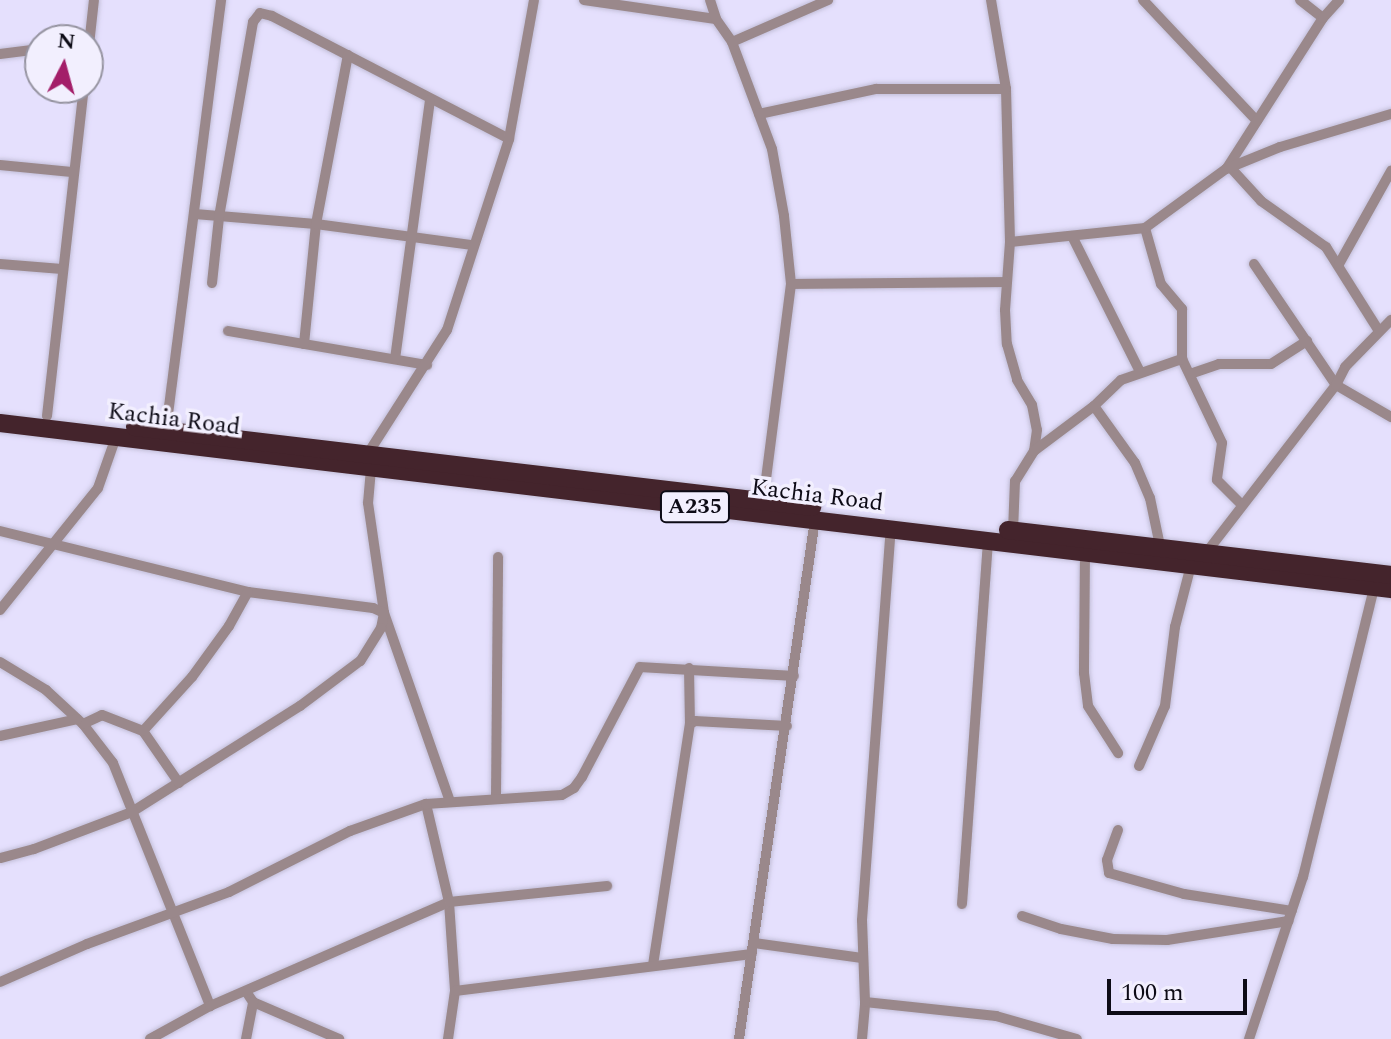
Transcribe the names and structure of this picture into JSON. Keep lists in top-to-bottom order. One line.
{"streets":{"highway":["Kachia Road","A235"]},"scale_bar":"100 m","north":"top"}
